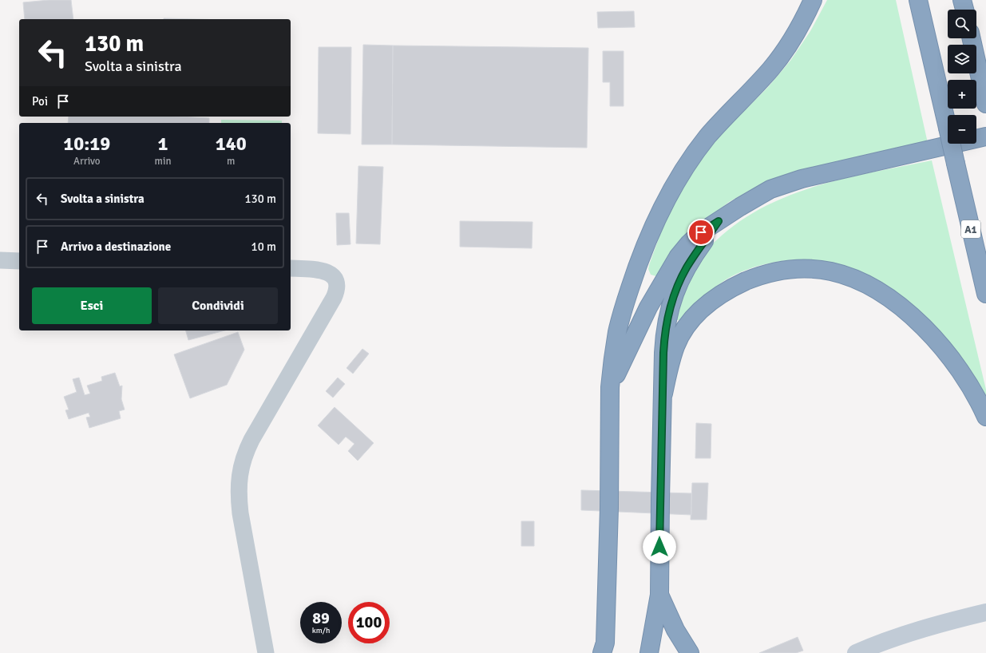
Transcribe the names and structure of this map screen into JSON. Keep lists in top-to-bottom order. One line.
{"streets":{"highway":["A1"]},"page":{"map_buttons":["+","−"],"turn":["130 m","Svolta a sinistra"],"then":"Poi","eta":["10:19","Arrivo","1","min","140","m"],"list":[{"name":"Svolta a sinistra","value":"130 m"},{"name":"Arrivo a destinazione","value":"10 m"}],"buttons":["Esci","Condividi"],"speed":"89 km/h","limit":"100"}}
